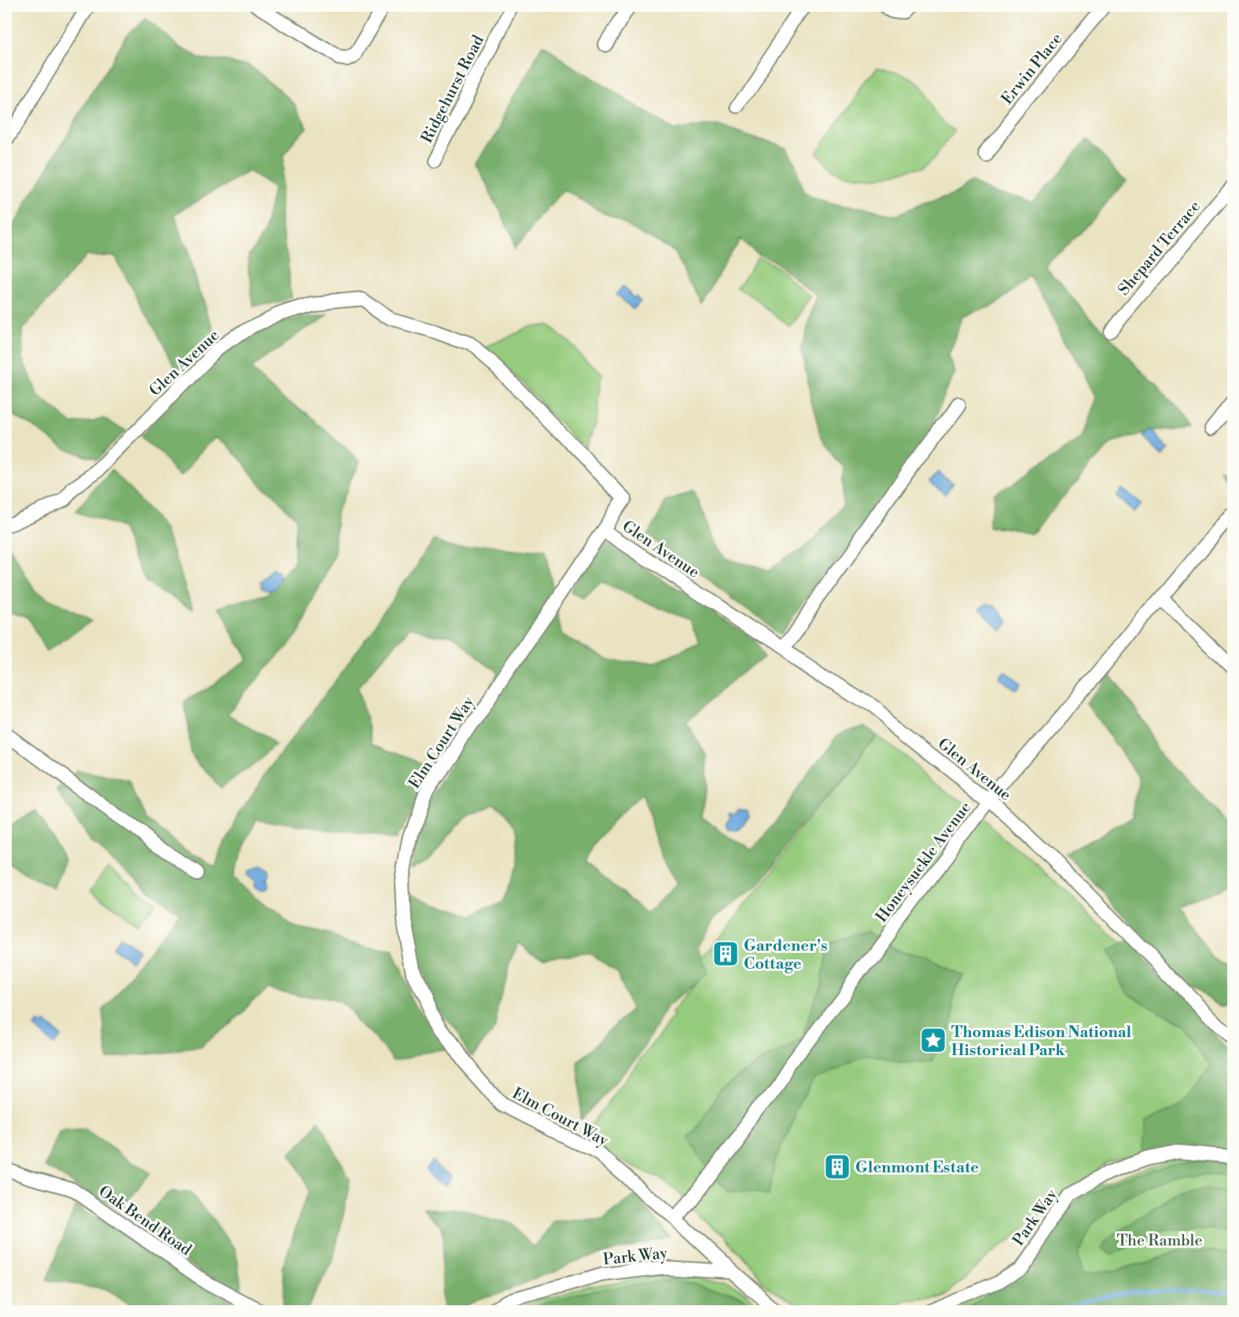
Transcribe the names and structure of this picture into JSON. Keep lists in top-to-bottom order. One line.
{"streets":{"street":["Erwin Place","Ridgehurst Road","Shepard Terrace","Glen Avenue","Elm Court Way","Honeysuckle Avenue","Park Way","Oak Bend Road"]},"crossings":[["Glen Avenue","Elm Court Way"],["Glen Avenue","Honeysuckle Avenue"],["Elm Court Way","Honeysuckle Avenue"],["Elm Court Way","Park Way"]],"parks":["The Ramble"],"places":{"building":["Gardener's Cottage","Glenmont Estate"],"place":["Thomas Edison National Historical Park"]}}
